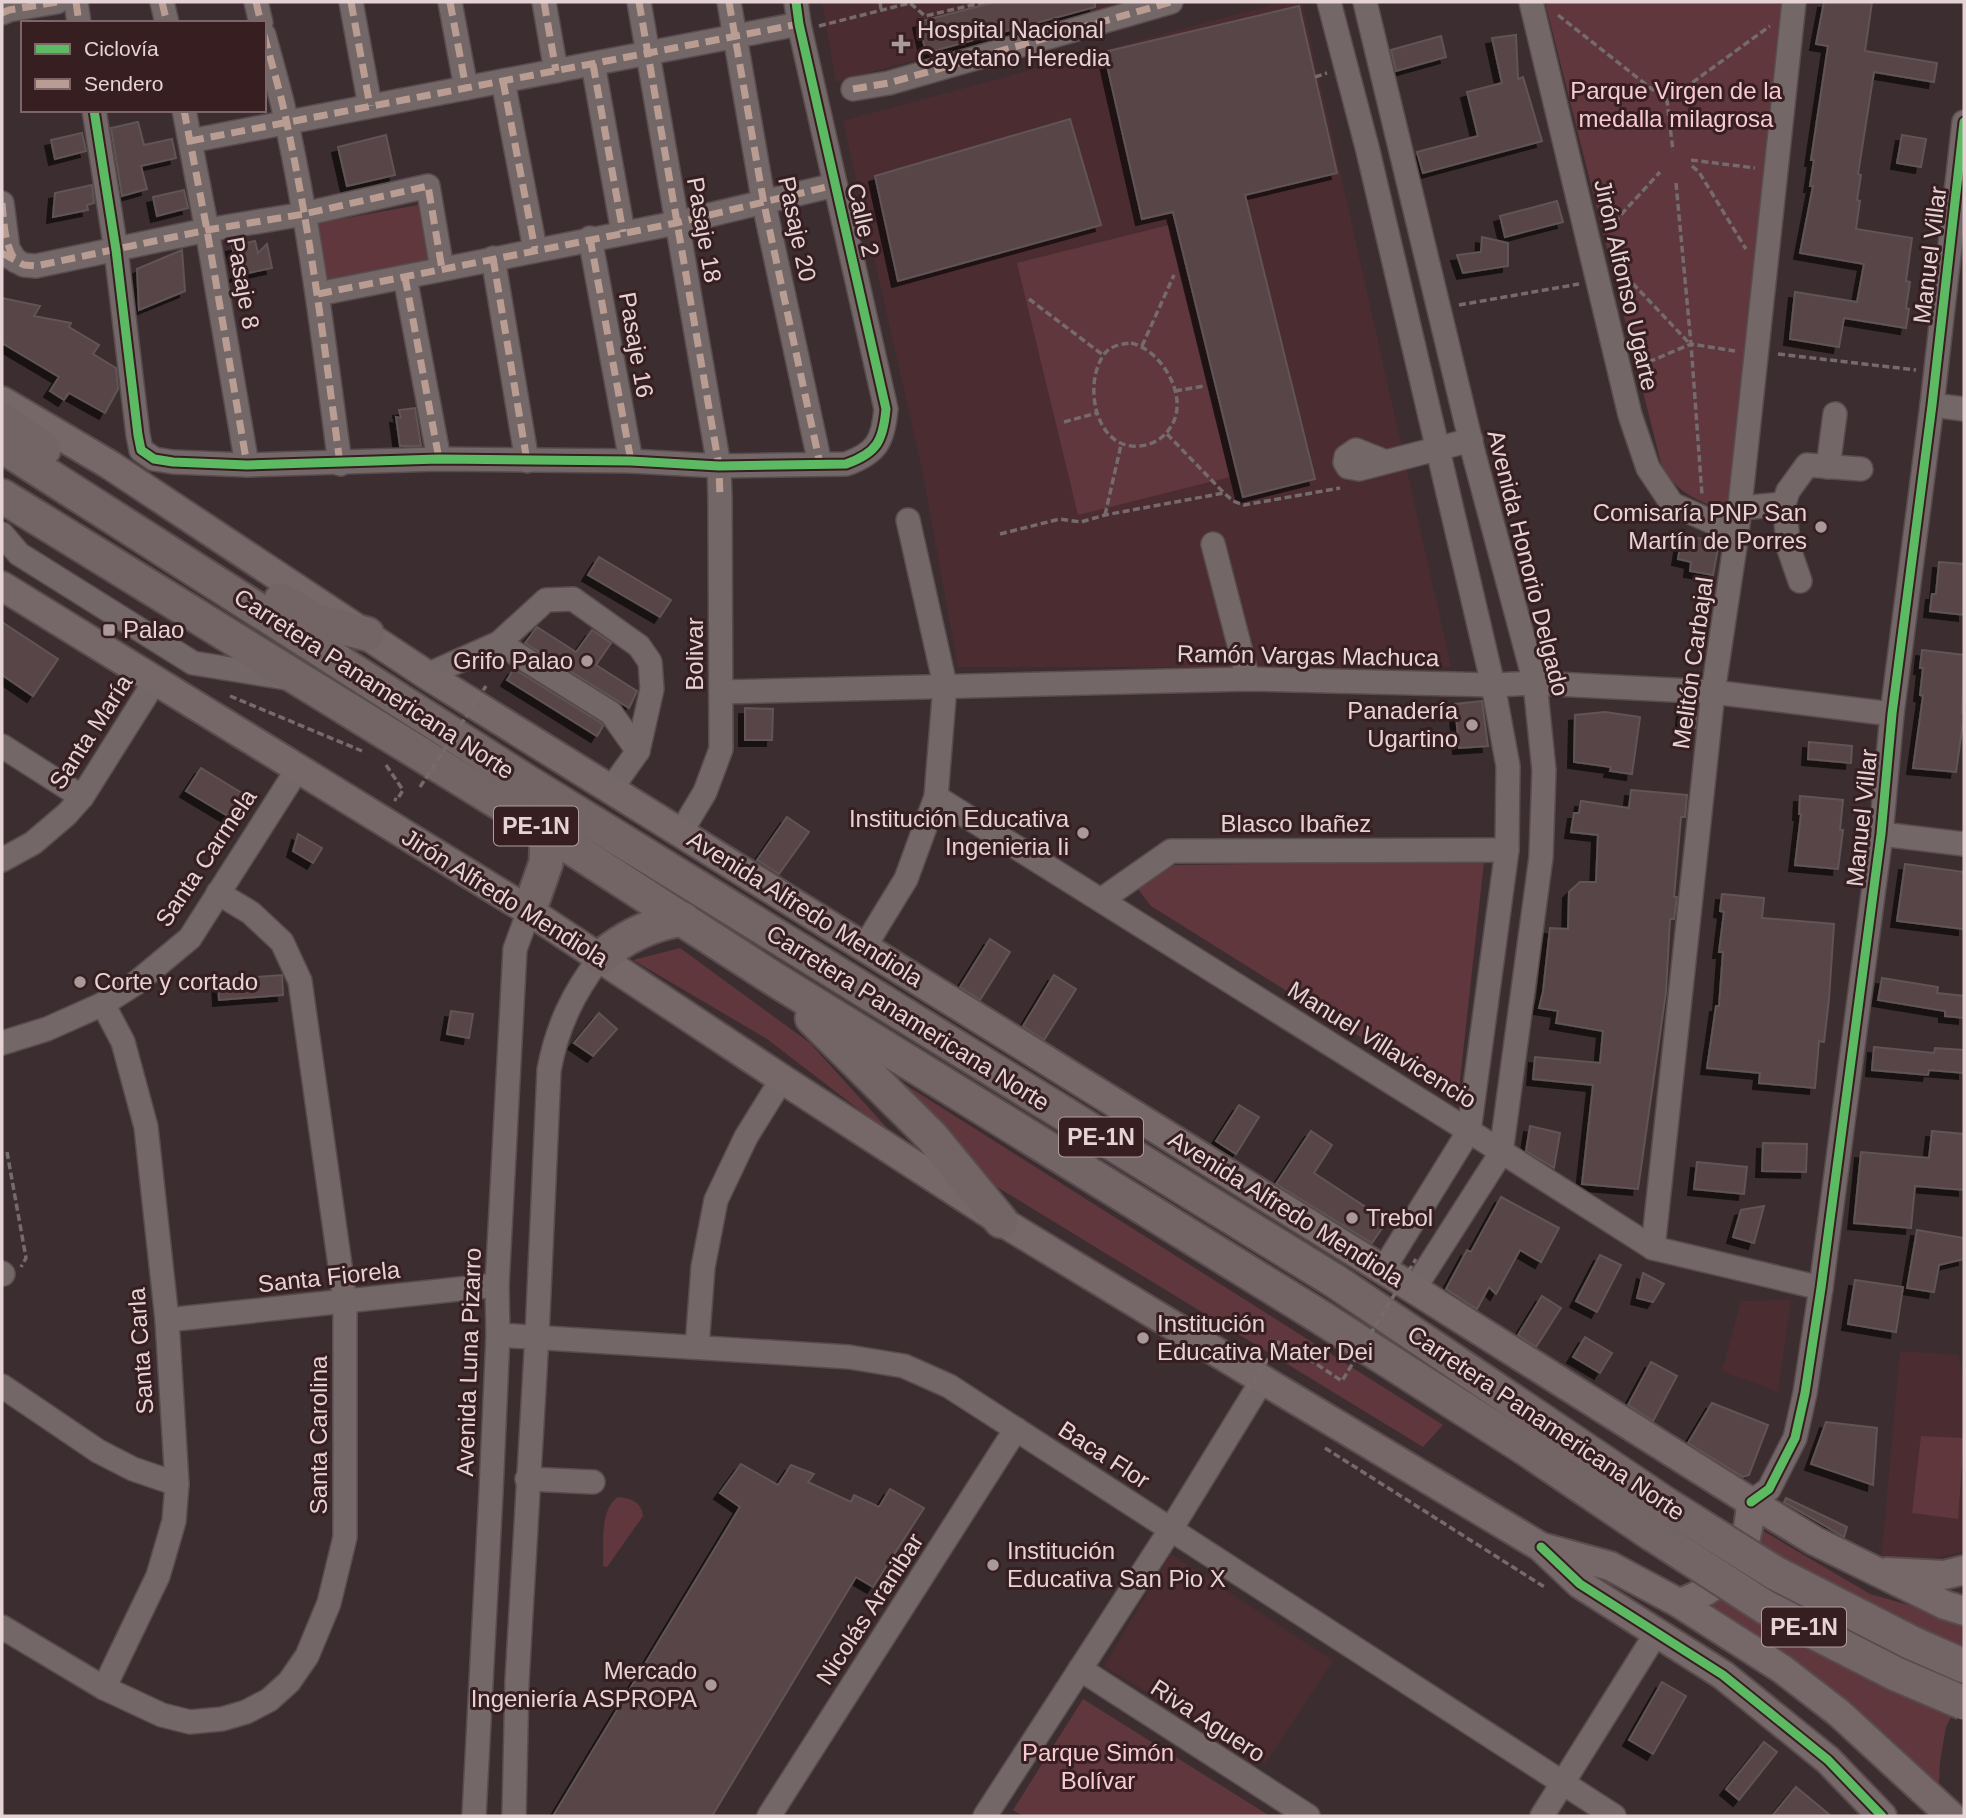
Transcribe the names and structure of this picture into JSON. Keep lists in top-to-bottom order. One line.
{"streets":{"highway":["Carretera Panamericana Norte","PE-1N"],"main road":["Jirón Alfredo Mendiola","Avenida Alfredo Mendiola"],"street":["Calle 2","Pasaje 20","Pasaje 18","Manuel Villar","Pasaje 8","Jirón Alfonso Ugarte","Pasaje 16","Avenida Honorio Delgado","Bolivar","Ramón Vargas Machuca","Melitón Carbajal","Santa María","Blasco Ibañez","Santa Carmela","Manuel Villavicencio","Santa Fiorela","Santa Carla","Avenida Luna Pizarro","Santa Carolina","Baca Flor","Nicolás Aranibar","Riva Aguero"]},"crossings":[["Calle 2","Pasaje 20"],["Pasaje 18","Bolivar"],["Manuel Villar","Ramón Vargas Machuca"],["Manuel Villar","Avenida Alfredo Mendiola"],["Manuel Villar","Manuel Villavicencio"],["Jirón Alfonso Ugarte","Melitón Carbajal"],["Avenida Honorio Delgado","Ramón Vargas Machuca"],["Avenida Honorio Delgado","Avenida Alfredo Mendiola"],["Avenida Honorio Delgado","Manuel Villavicencio"],["Bolivar","Ramón Vargas Machuca"],["Bolivar","Avenida Alfredo Mendiola"],["Ramón Vargas Machuca","Melitón Carbajal"],["Melitón Carbajal","Manuel Villavicencio"],["Santa María","Jirón Alfredo Mendiola"],["Blasco Ibañez","Manuel Villavicencio"],["Santa Carmela","Jirón Alfredo Mendiola"],["Santa Carmela","Santa Carla"],["Santa Carmela","Santa Carolina"],["Jirón Alfredo Mendiola","Avenida Luna Pizarro"],["Santa Fiorela","Santa Carla"],["Santa Fiorela","Avenida Luna Pizarro"],["Santa Fiorela","Santa Carolina"],["Santa Carla","Santa Carolina"],["Avenida Luna Pizarro","Baca Flor"],["Baca Flor","Nicolás Aranibar"]],"parks":["Parque Virgen de la medalla milagrosa","Parque Simón Bolívar"],"places":{"health":["Hospital Nacional Cayetano Heredia"],"other":["Comisaría PNP San Martín de Porres","Grifo Palao","Panadería Ugartino","Institución Educativa Ingenieria Ii","Corte y cortado","Trebol","Institución Educativa Mater Dei","Institución Educativa San Pio X","Mercado Ingeniería ASPROPA"],"transit":["Palao"]},"legend":["Ciclovía","Sendero"]}
